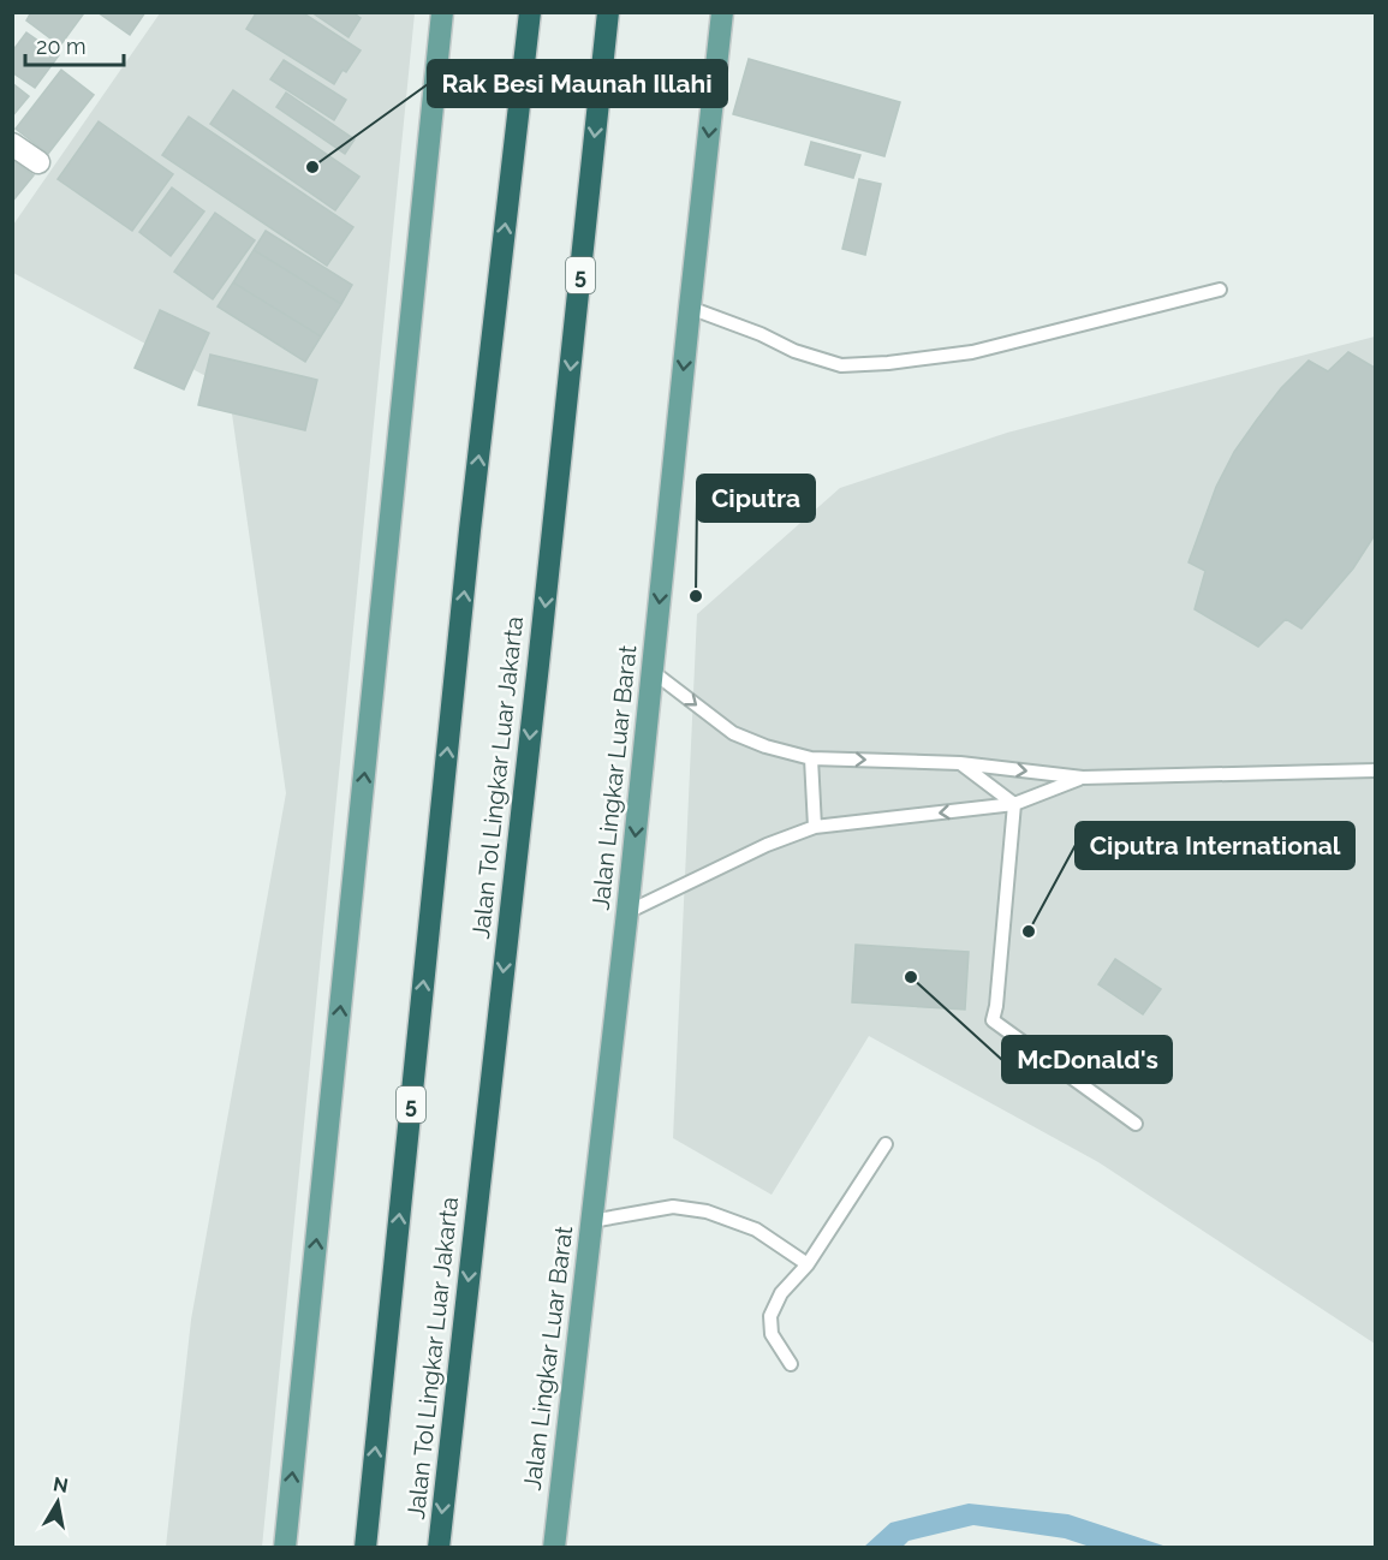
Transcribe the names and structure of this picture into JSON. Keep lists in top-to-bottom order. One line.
{"streets":{"highway":["5","Jalan Tol Lingkar Luar Jakarta"],"main road":["Jalan Lingkar Luar Barat"]},"one_way":["Jalan Lingkar Luar Barat"],"places":["Rak Besi Maunah Illahi","Ciputra","Ciputra International","McDonald's"],"scale_bar":"20 m","north":"top"}
